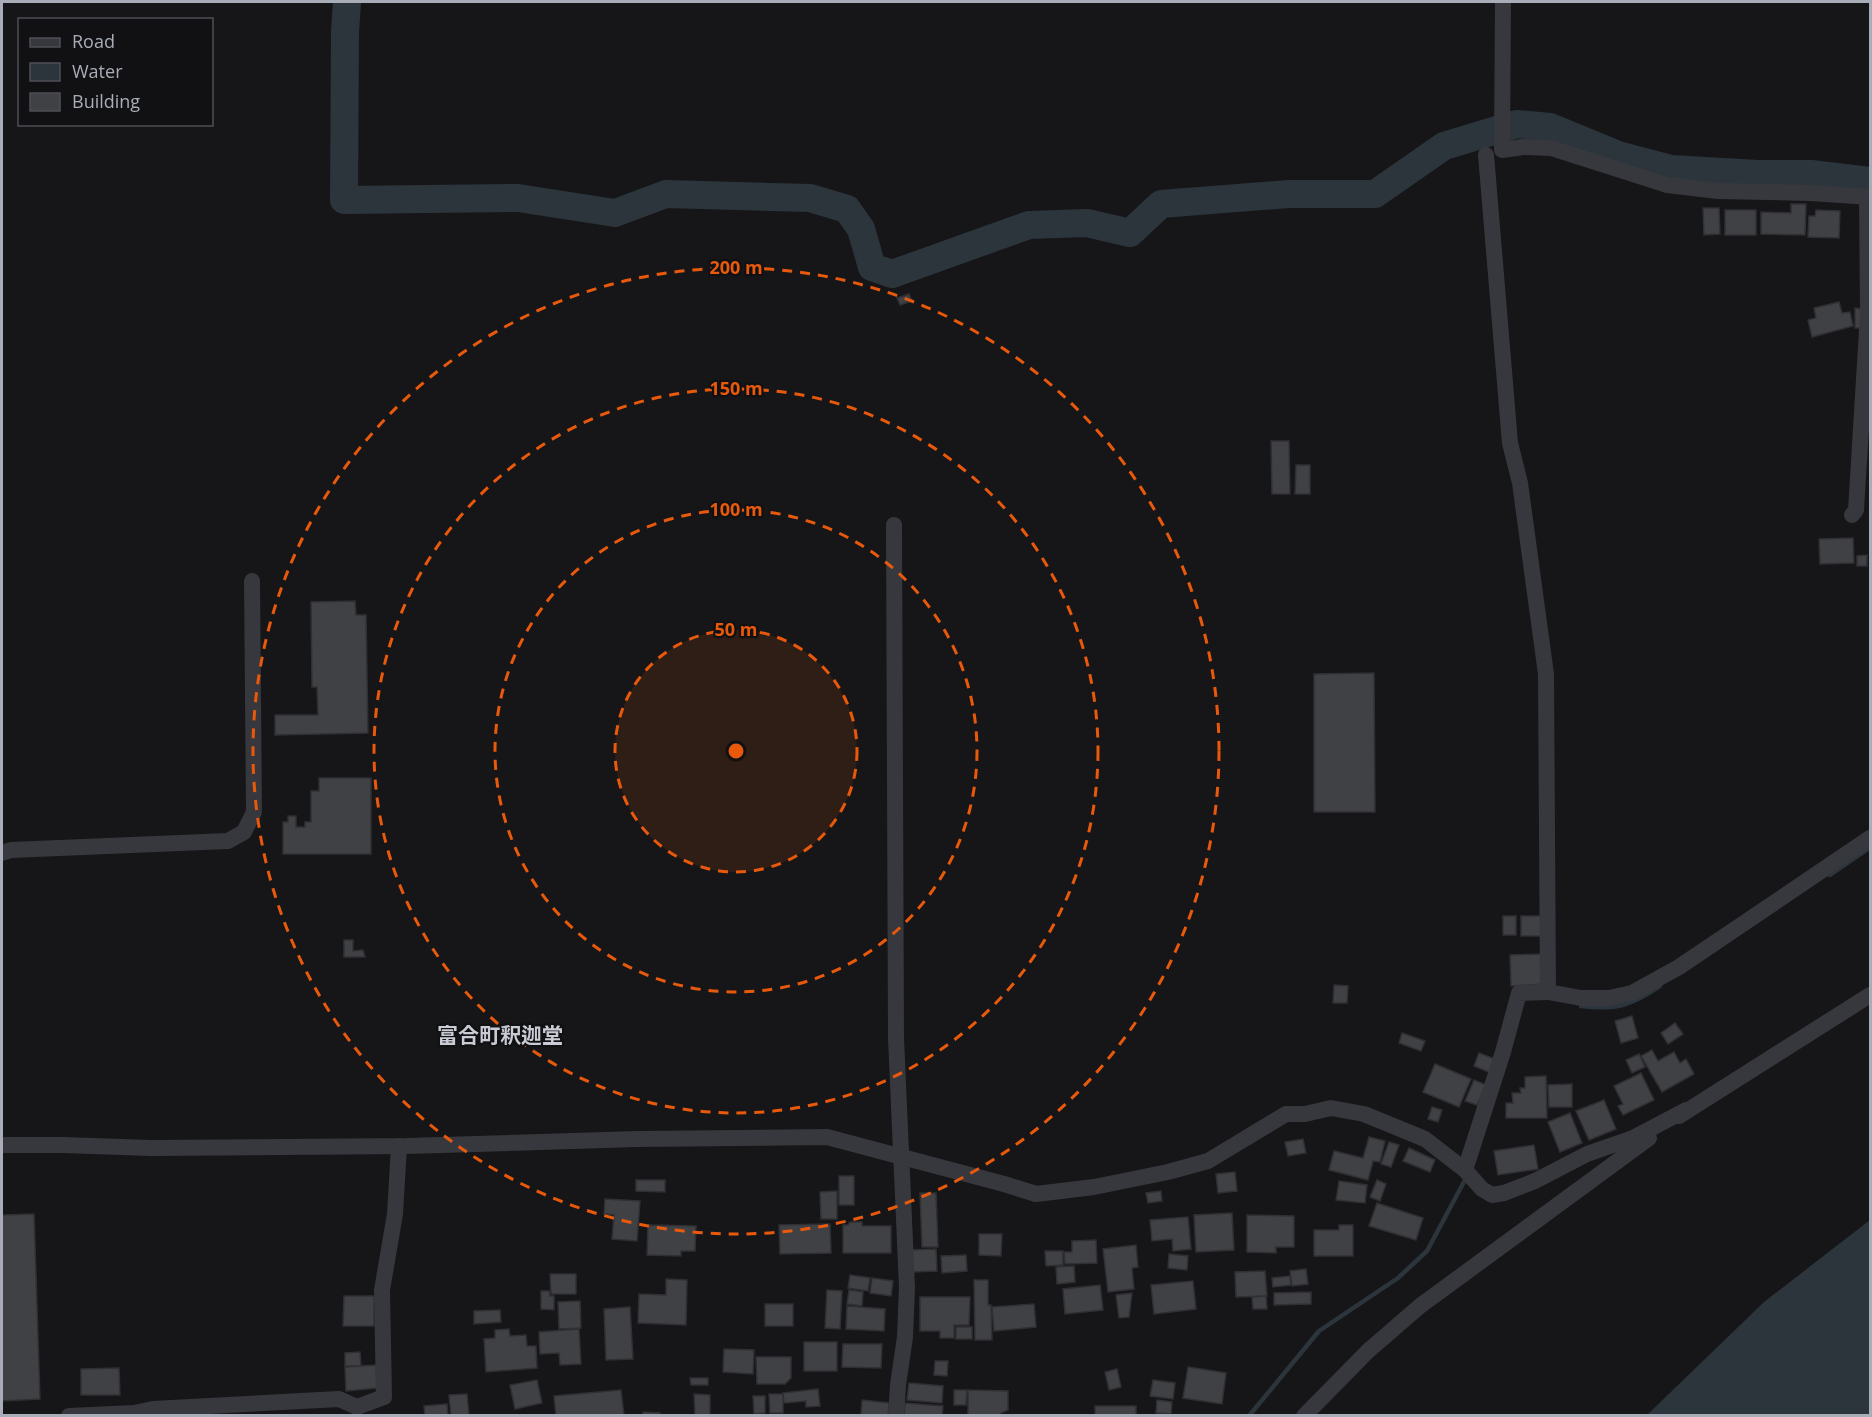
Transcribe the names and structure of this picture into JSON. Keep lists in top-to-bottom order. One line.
{"districts":["富合町釈迦堂"],"legend":["Road","Water","Building"],"rings":["200 m","150 m","100 m","50 m"]}
